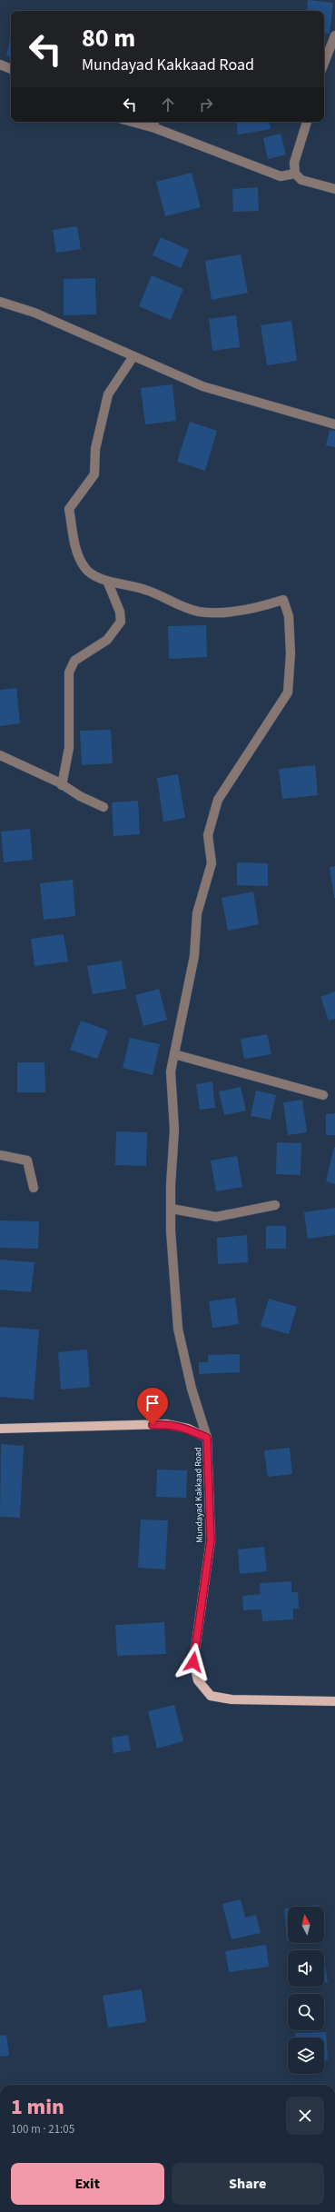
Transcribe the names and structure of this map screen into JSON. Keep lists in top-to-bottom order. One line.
{"streets":{"main road":["Mundayad Kakkaad Road"]},"north":"top","page":{"turn":["80 m","Mundayad Kakkaad Road"],"heading":["1 min","100 m · 21:05"],"buttons":["Exit","Share"]}}
